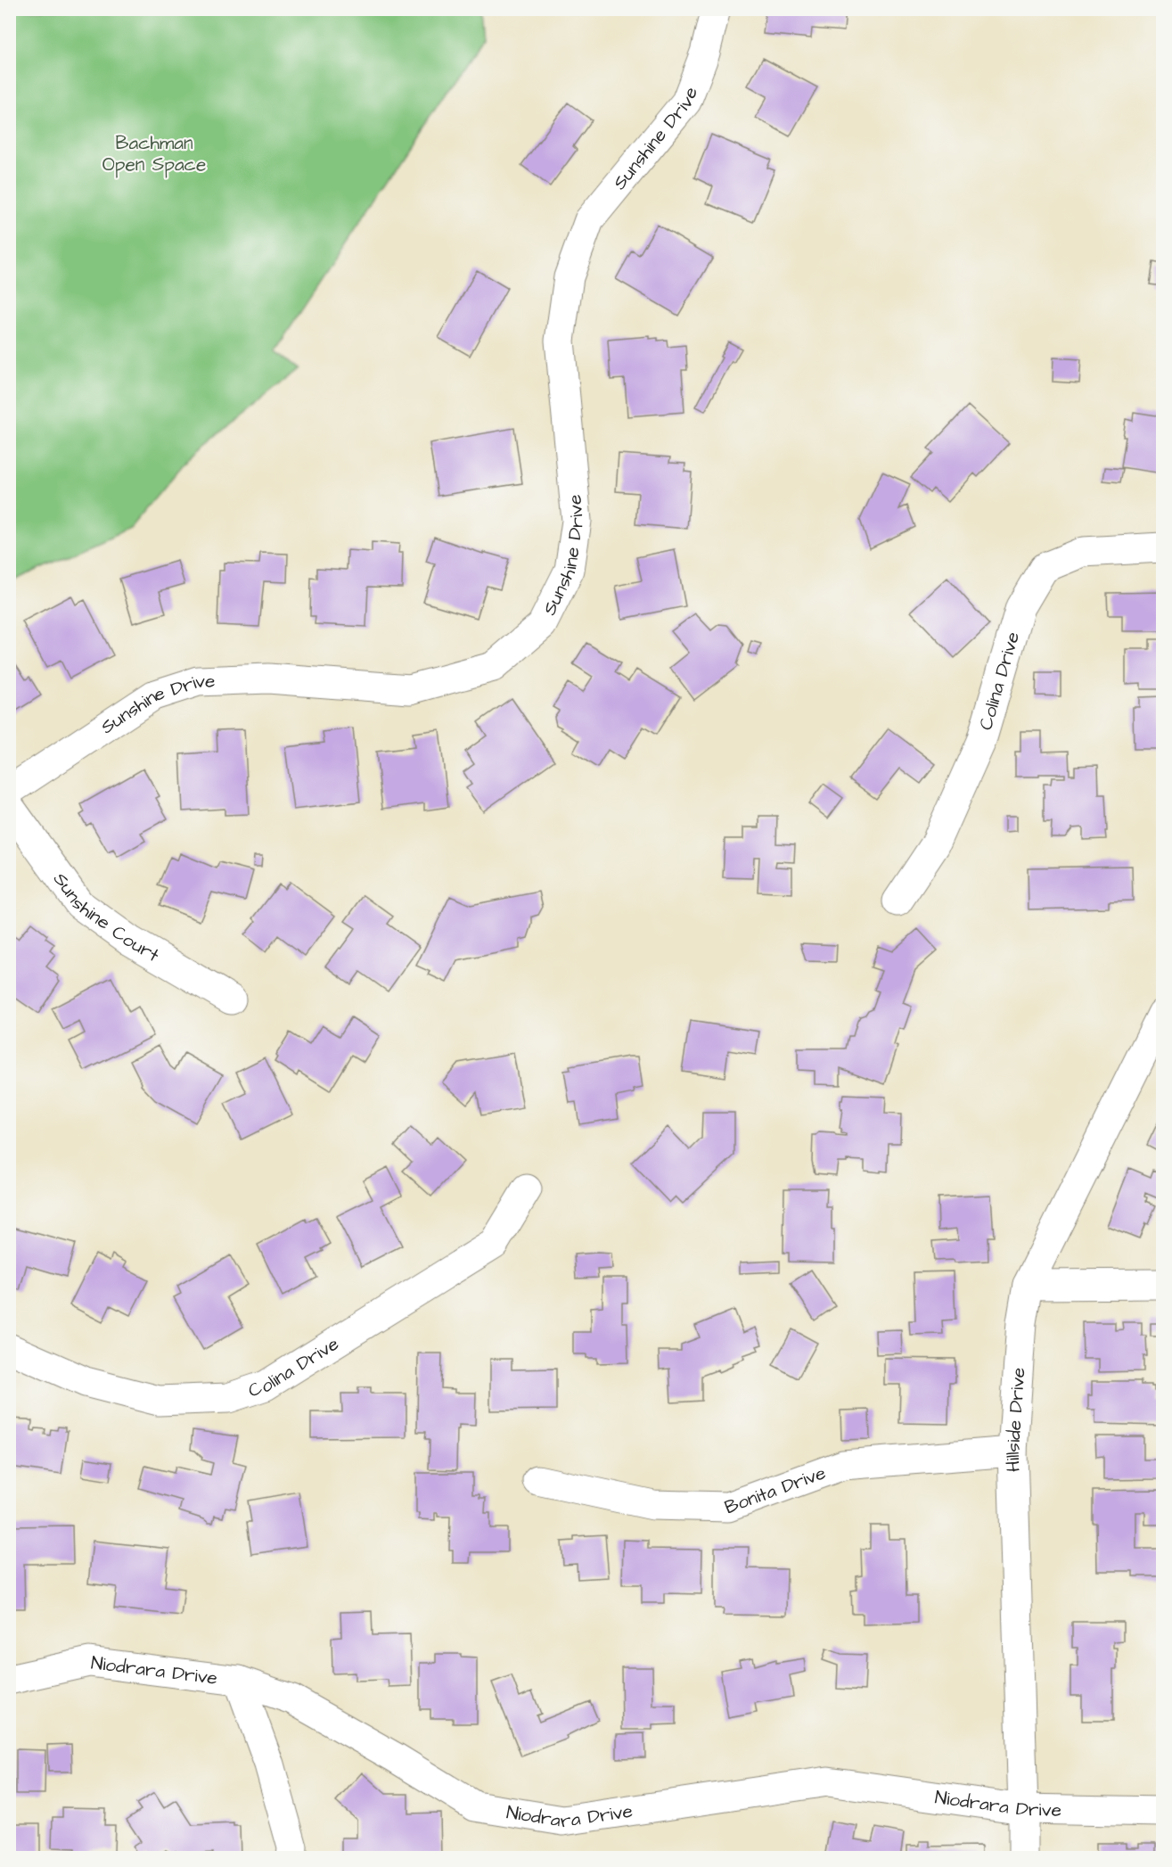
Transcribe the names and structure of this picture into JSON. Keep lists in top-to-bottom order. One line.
{"streets":{"street":["Sunshine Drive","Colina Drive","Sunshine Court","Hillside Drive","Bonita Drive","Niodrara Drive"]},"crossings":[["Hillside Drive","Bonita Drive"],["Hillside Drive","Niodrara Drive"]],"parks":["Bachman Open Space"]}
